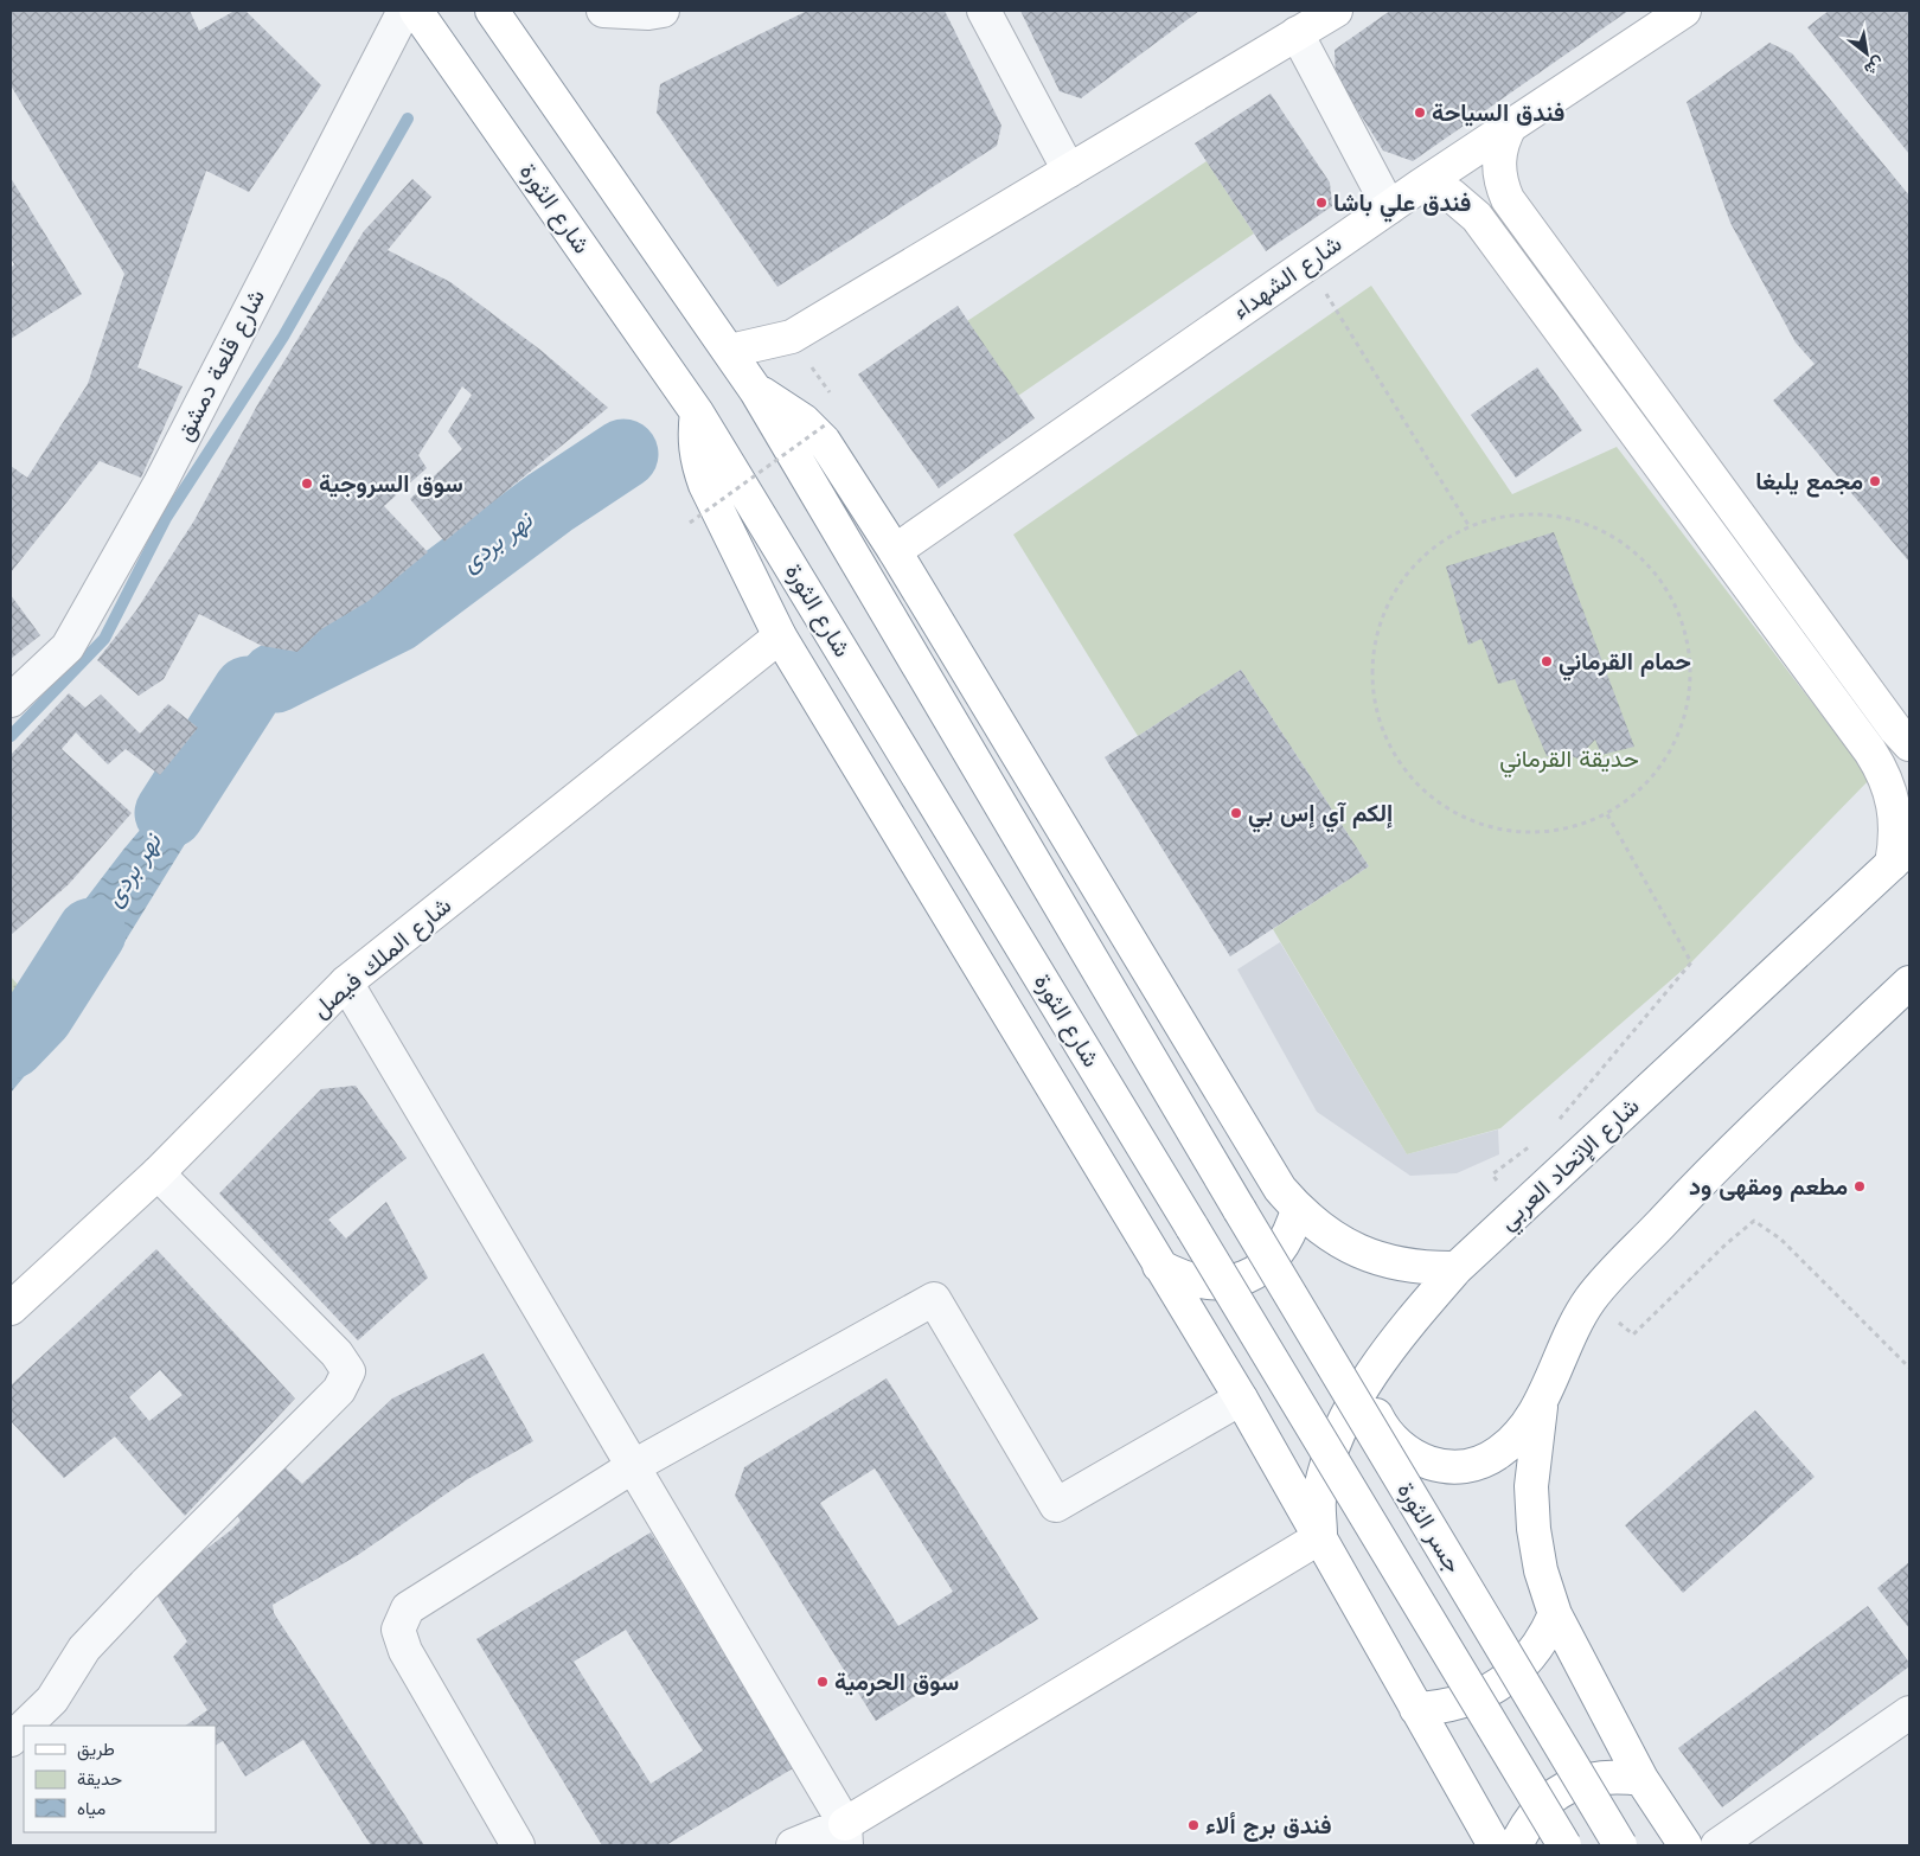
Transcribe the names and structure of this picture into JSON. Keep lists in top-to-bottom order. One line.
{"streets":{"main road":["شارع الثورة","شارع الشهداء","شارع الملك فيصل","شارع الإتحاد العربي","جسر الثورة"],"street":["شارع قلعة دمشق"]},"crossings":[["شارع الثورة","جسر الثورة"]],"water":["نهر بردى"],"parks":["حديقة القرماني"],"places":["فندق السياحة","فندق علي باشا","مجمع يلبغا","سوق السروجية","حمام القرماني","إلكم آي إس بي","مطعم ومقهى ود","سوق الحرمية","فندق برج ألاء"],"legend":["طريق","حديقة","مياه"],"north":"bottom right"}
